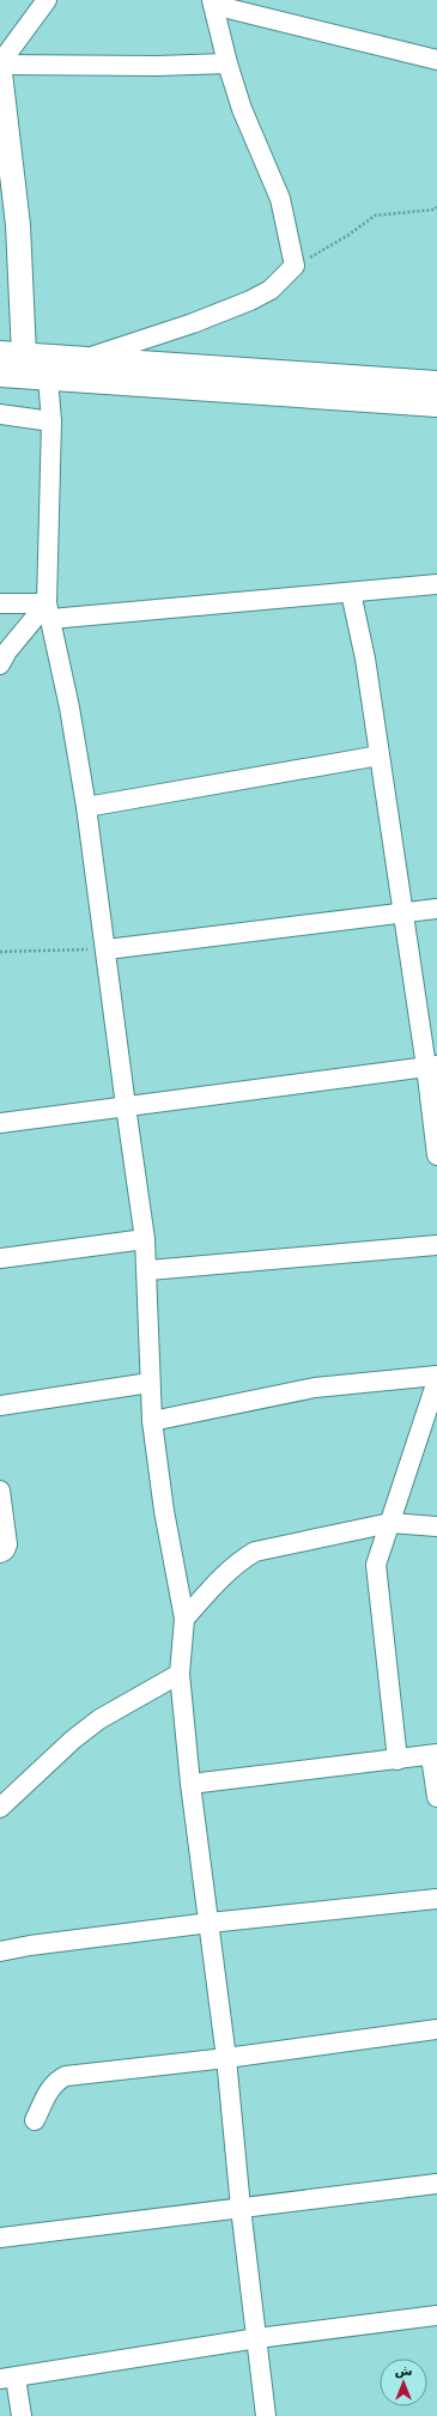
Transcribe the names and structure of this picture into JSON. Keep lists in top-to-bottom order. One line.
{"north":"top"}
